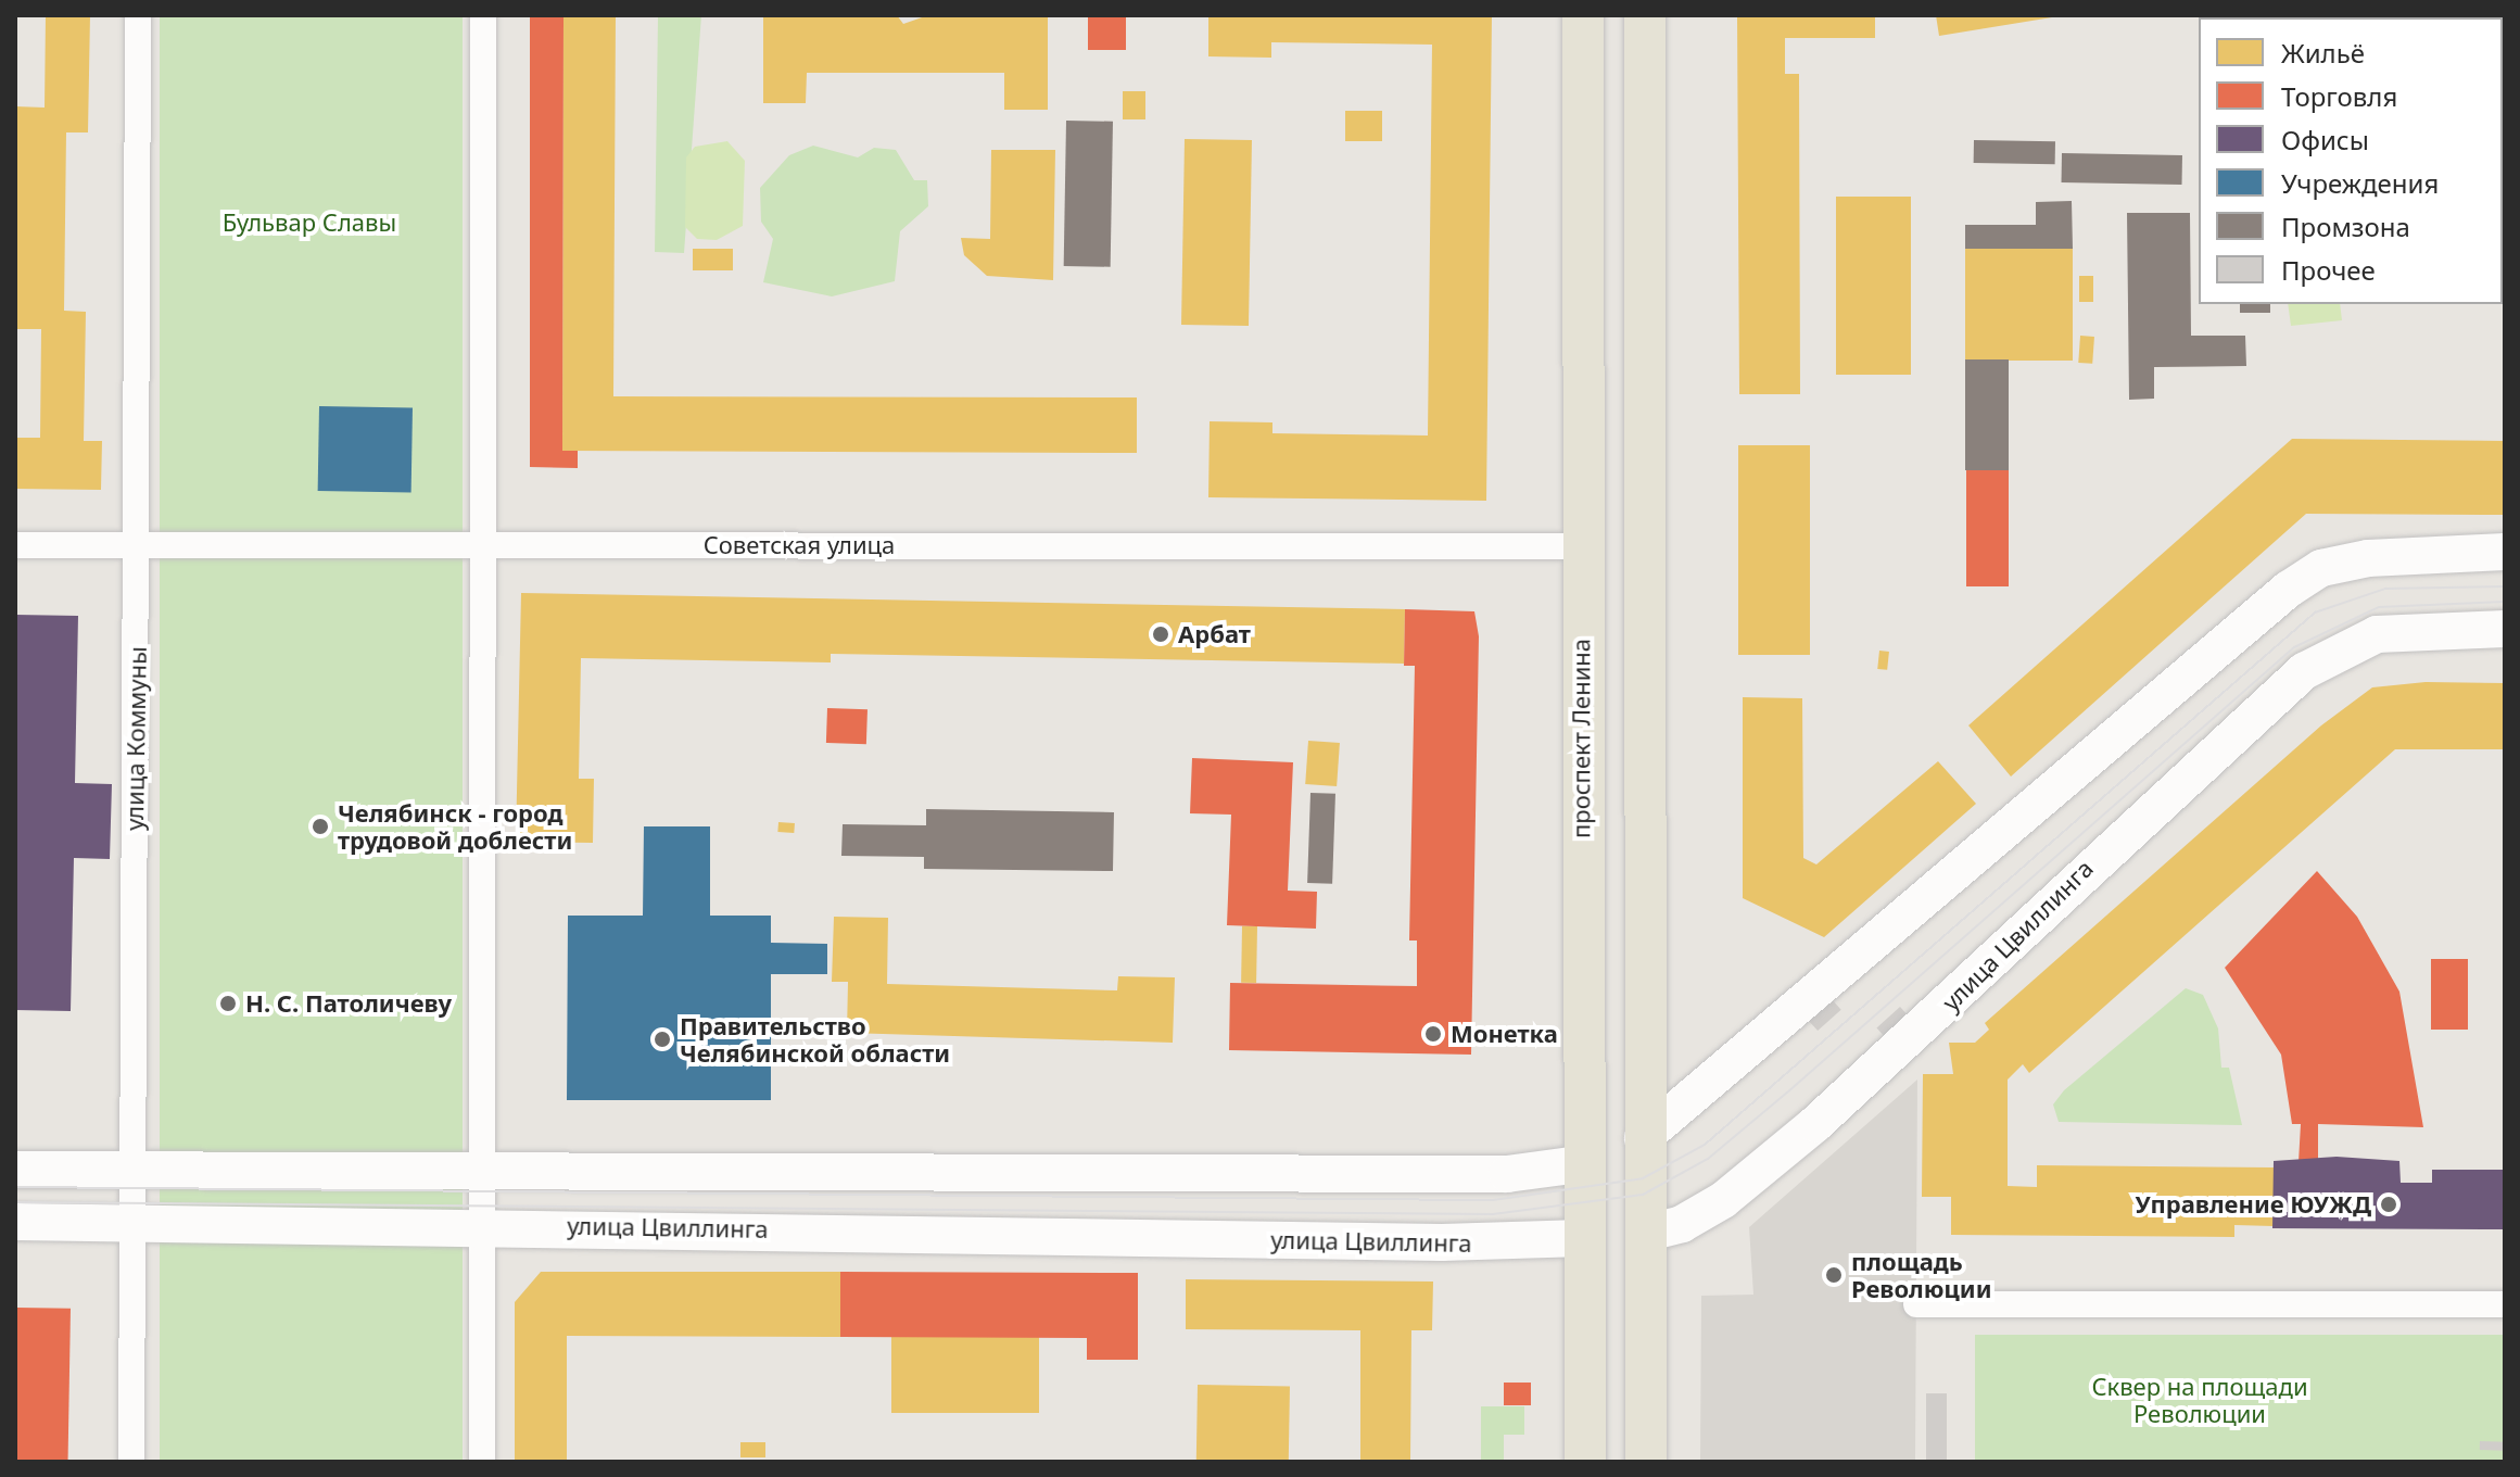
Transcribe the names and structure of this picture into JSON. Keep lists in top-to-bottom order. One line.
{"streets":{"main road":["проспект Ленина","улица Цвиллинга"],"street":["Советская улица","улица Коммуны"]},"crossings":[["Советская улица","улица Коммуны"],["Советская улица","проспект Ленина"],["улица Коммуны","улица Цвиллинга"],["проспект Ленина","улица Цвиллинга"]],"parks":["Бульвар Славы","Сквер на площади Революции"],"places":["Арбат","Челябинск - город трудовой доблести","Н. С. Патоличеву","Монетка","Правительство Челябинской области","Управление ЮУЖД","площадь Революции"],"legend":["Жильё","Торговля","Офисы","Учреждения","Промзона","Прочее"]}
